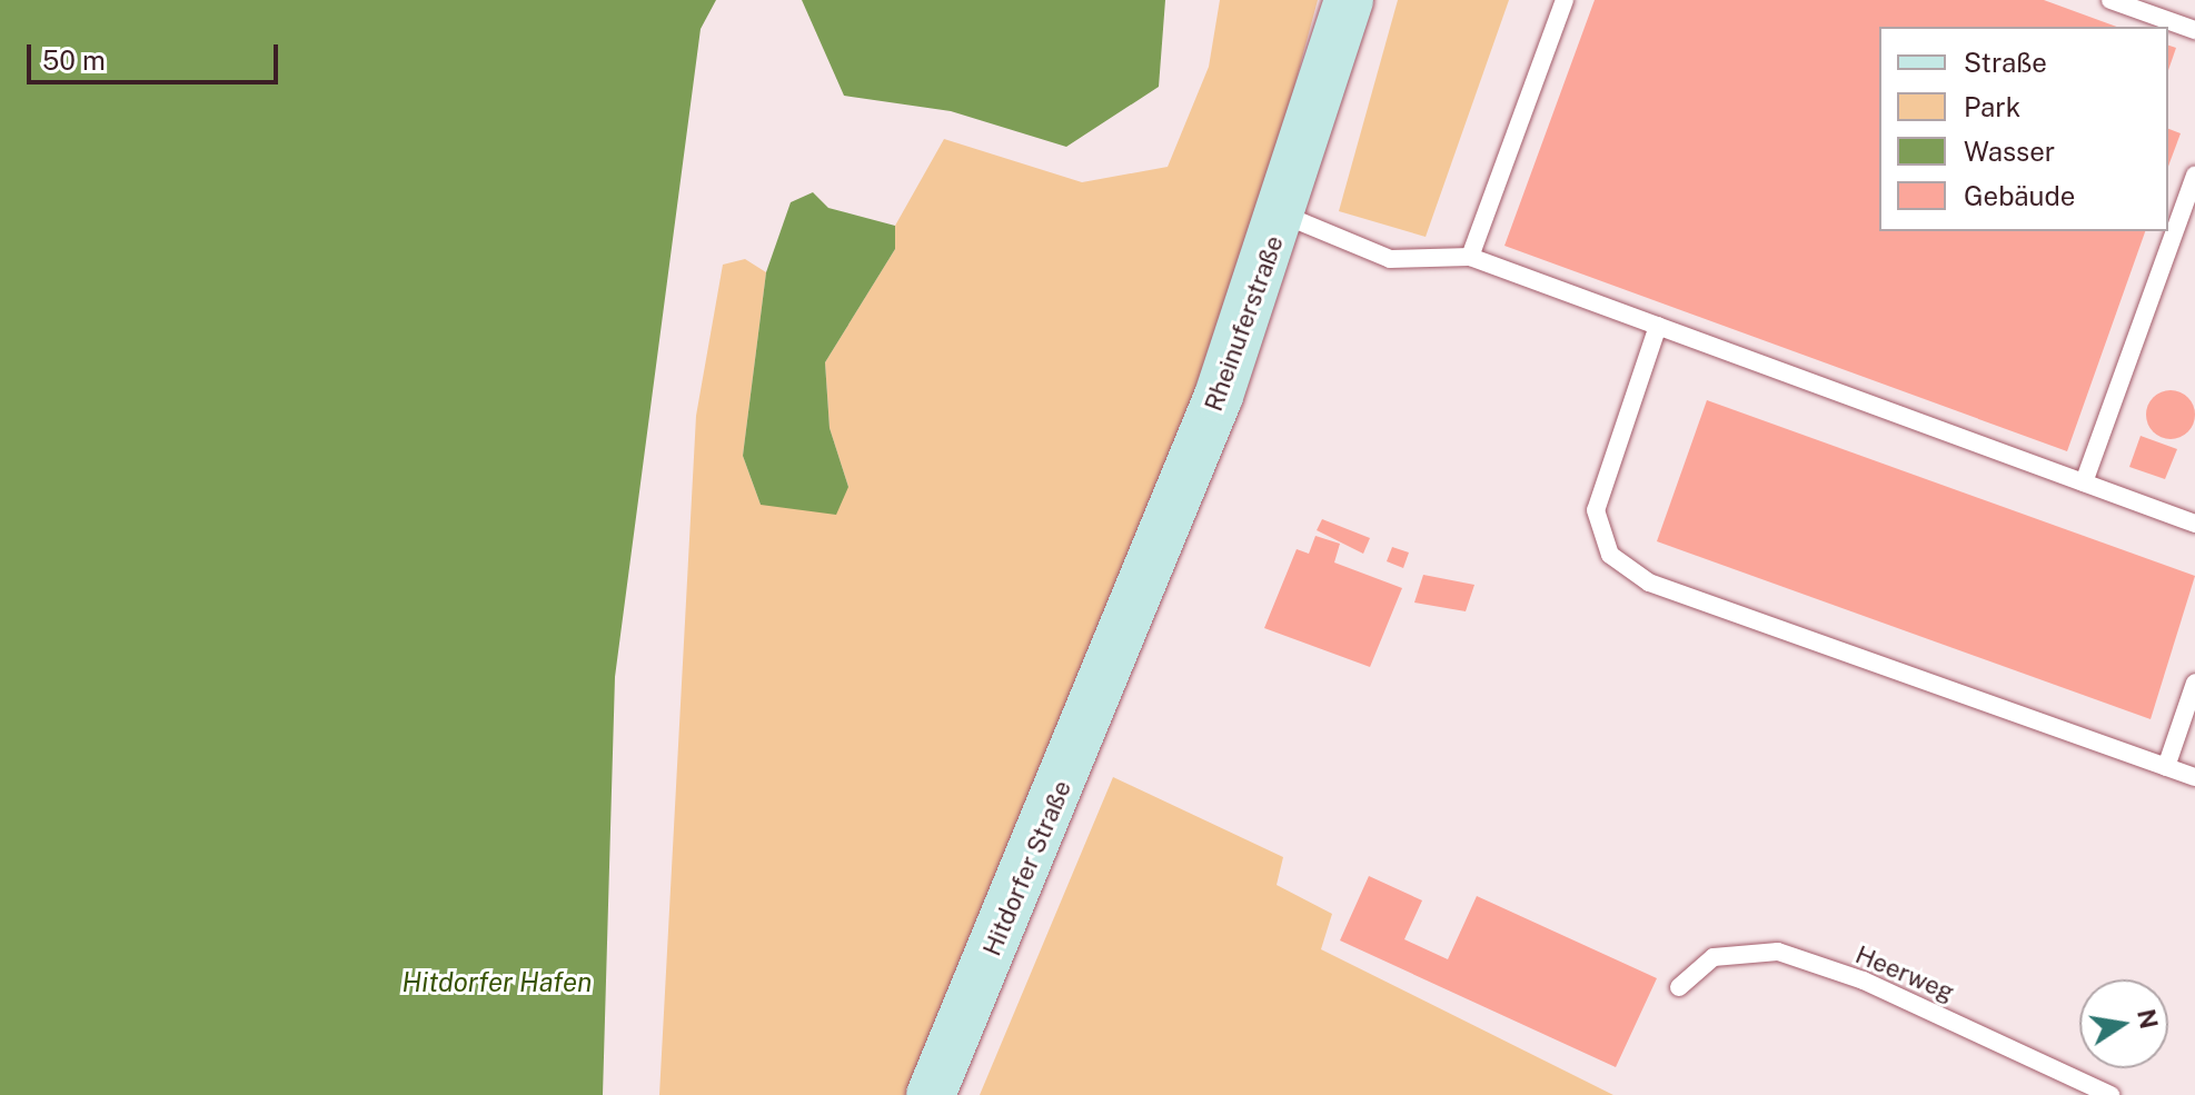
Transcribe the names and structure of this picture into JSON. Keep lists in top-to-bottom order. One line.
{"streets":{"street":["Rheinuferstraße","Hitdorfer Straße"],"lane":["Heerweg"]},"crossings":[["Rheinuferstraße","Hitdorfer Straße"]],"water":["Hitdorfer Hafen"],"legend":["Straße","Park","Wasser","Gebäude"],"scale_bar":"50 m","north":"right"}
